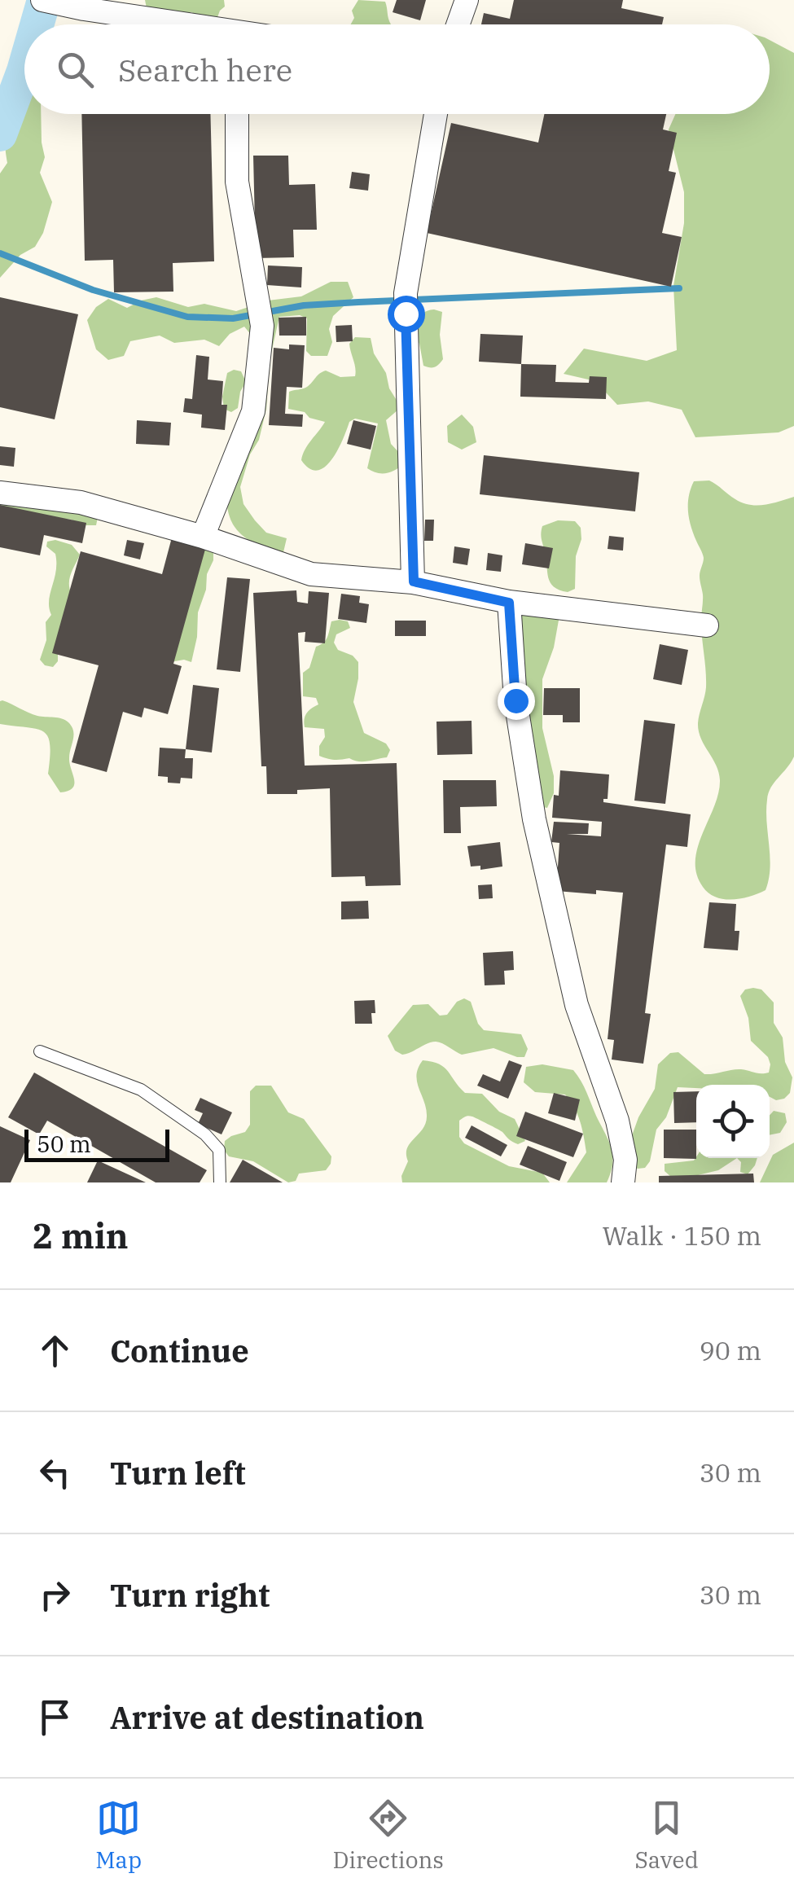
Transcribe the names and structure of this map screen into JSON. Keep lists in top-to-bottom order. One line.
{"scale_bar":"50 m","page":{"search":"Search here","scale":"50 m","heading":["2 min","Walk · 150 m"],"list":[["Continue","90 m"],["Turn left","30 m"],["Turn right","30 m"],"Arrive at destination"],"nav":["Map","Directions","Saved"]}}
